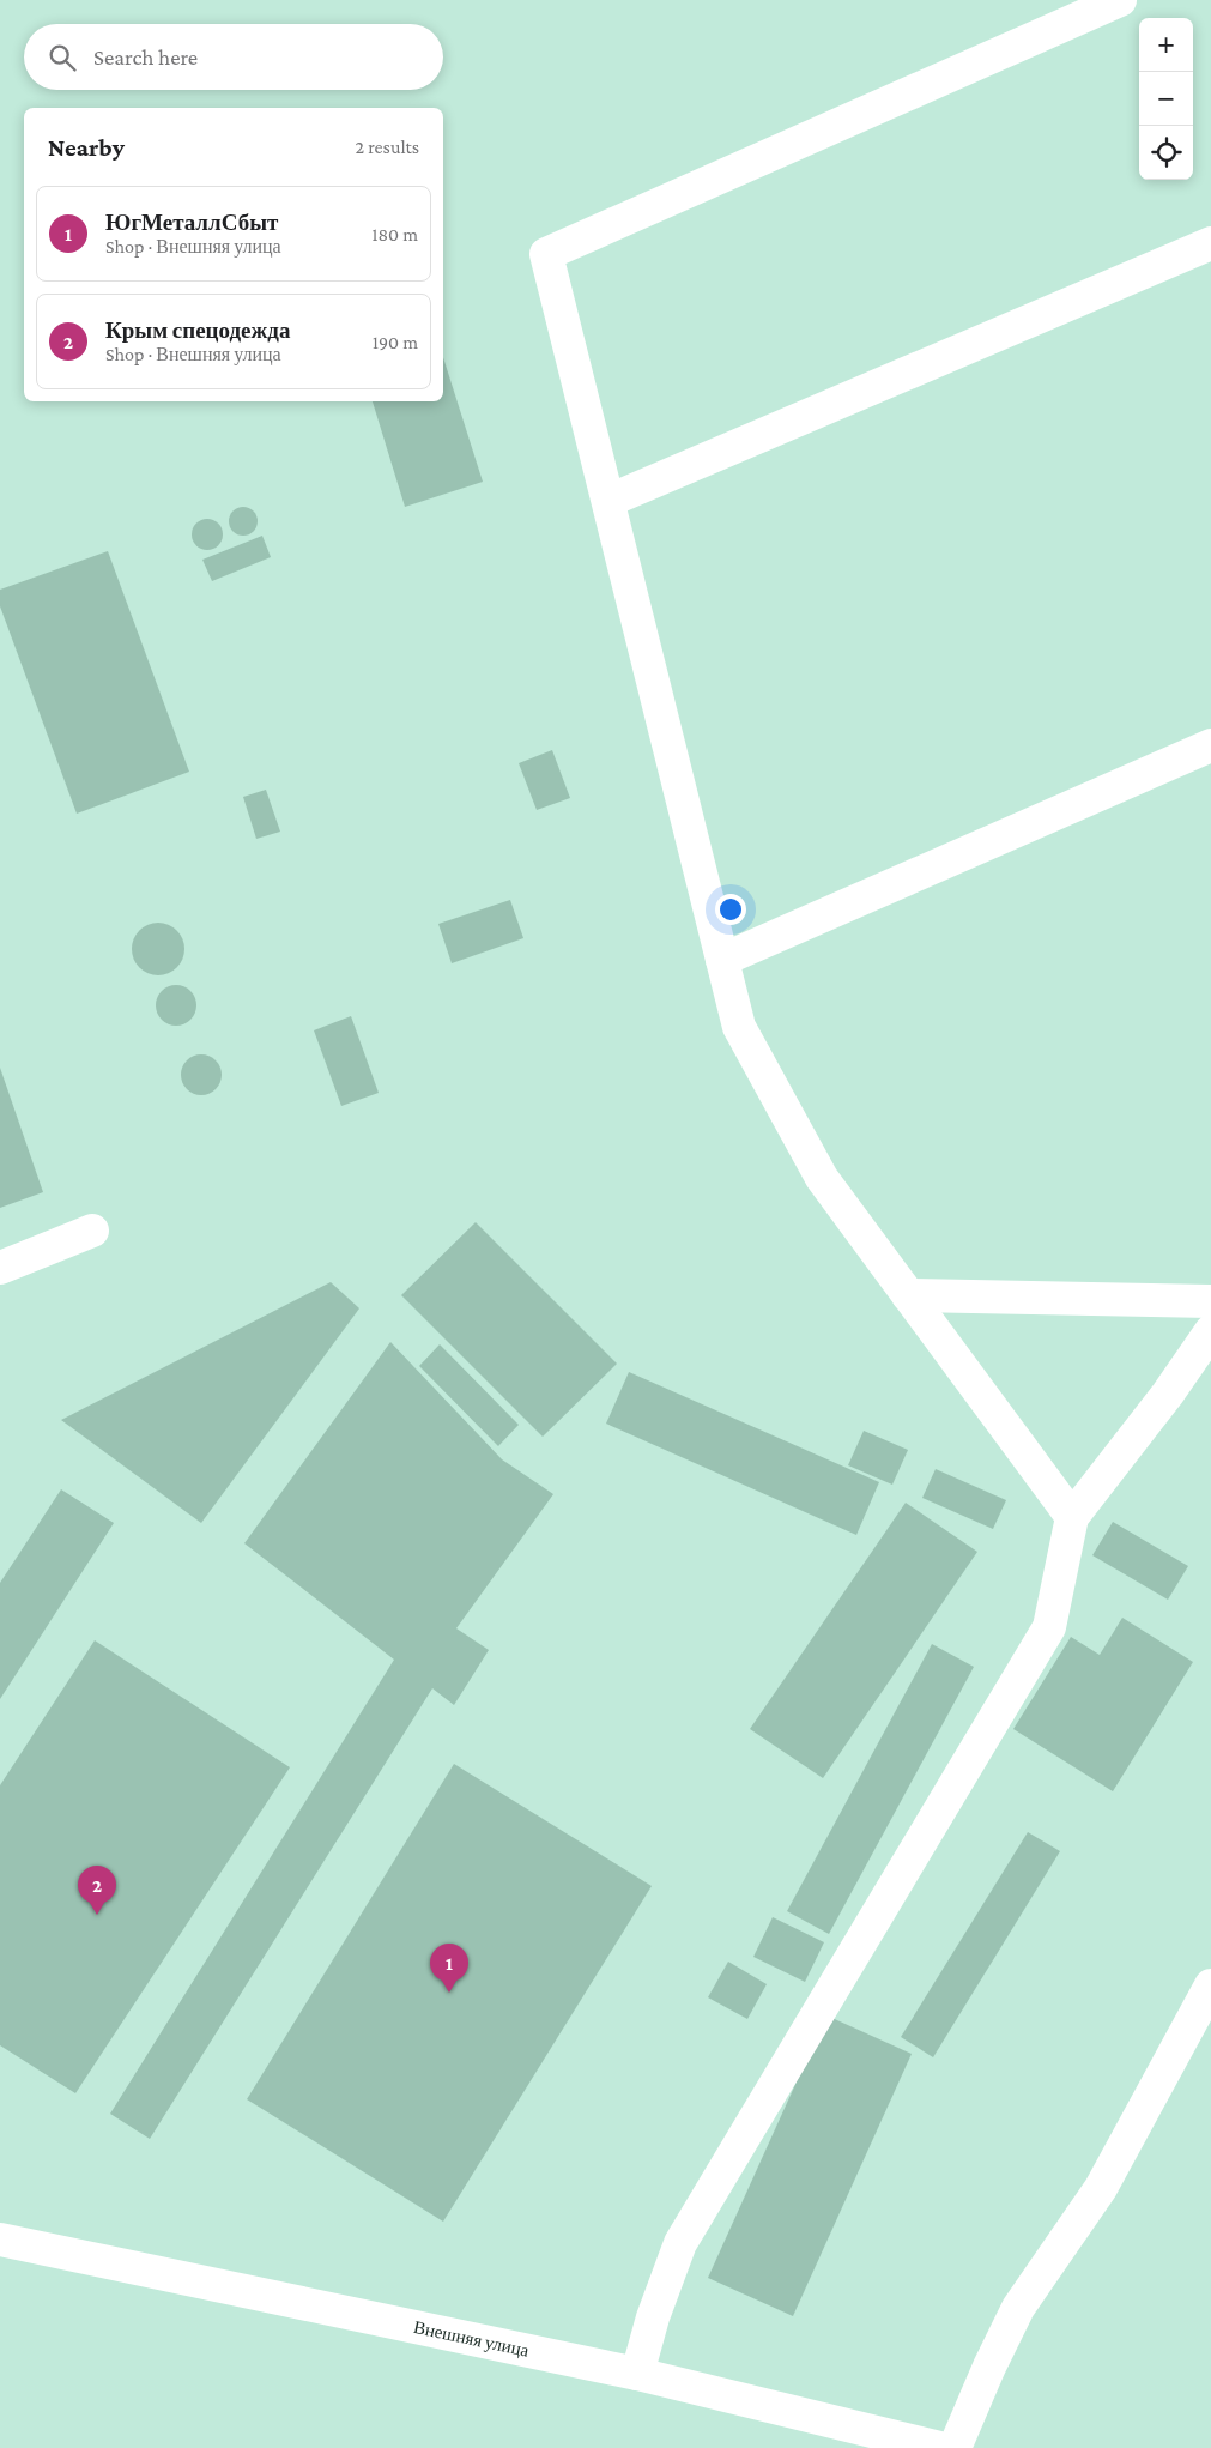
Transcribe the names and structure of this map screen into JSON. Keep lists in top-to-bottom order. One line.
{"streets":{"street":["Внешняя улица"]},"page":{"map_buttons":["+","−"],"search":"Search here","heading":["Nearby","2 results"],"list":[{"mark":"1","name":"ЮгМеталлСбыт","note":"Shop · Внешняя улица","value":"180 m"},{"mark":"2","name":"Крым спецодежда","note":"Shop · Внешняя улица","value":"190 m"}],"pins":["2","1"]}}
